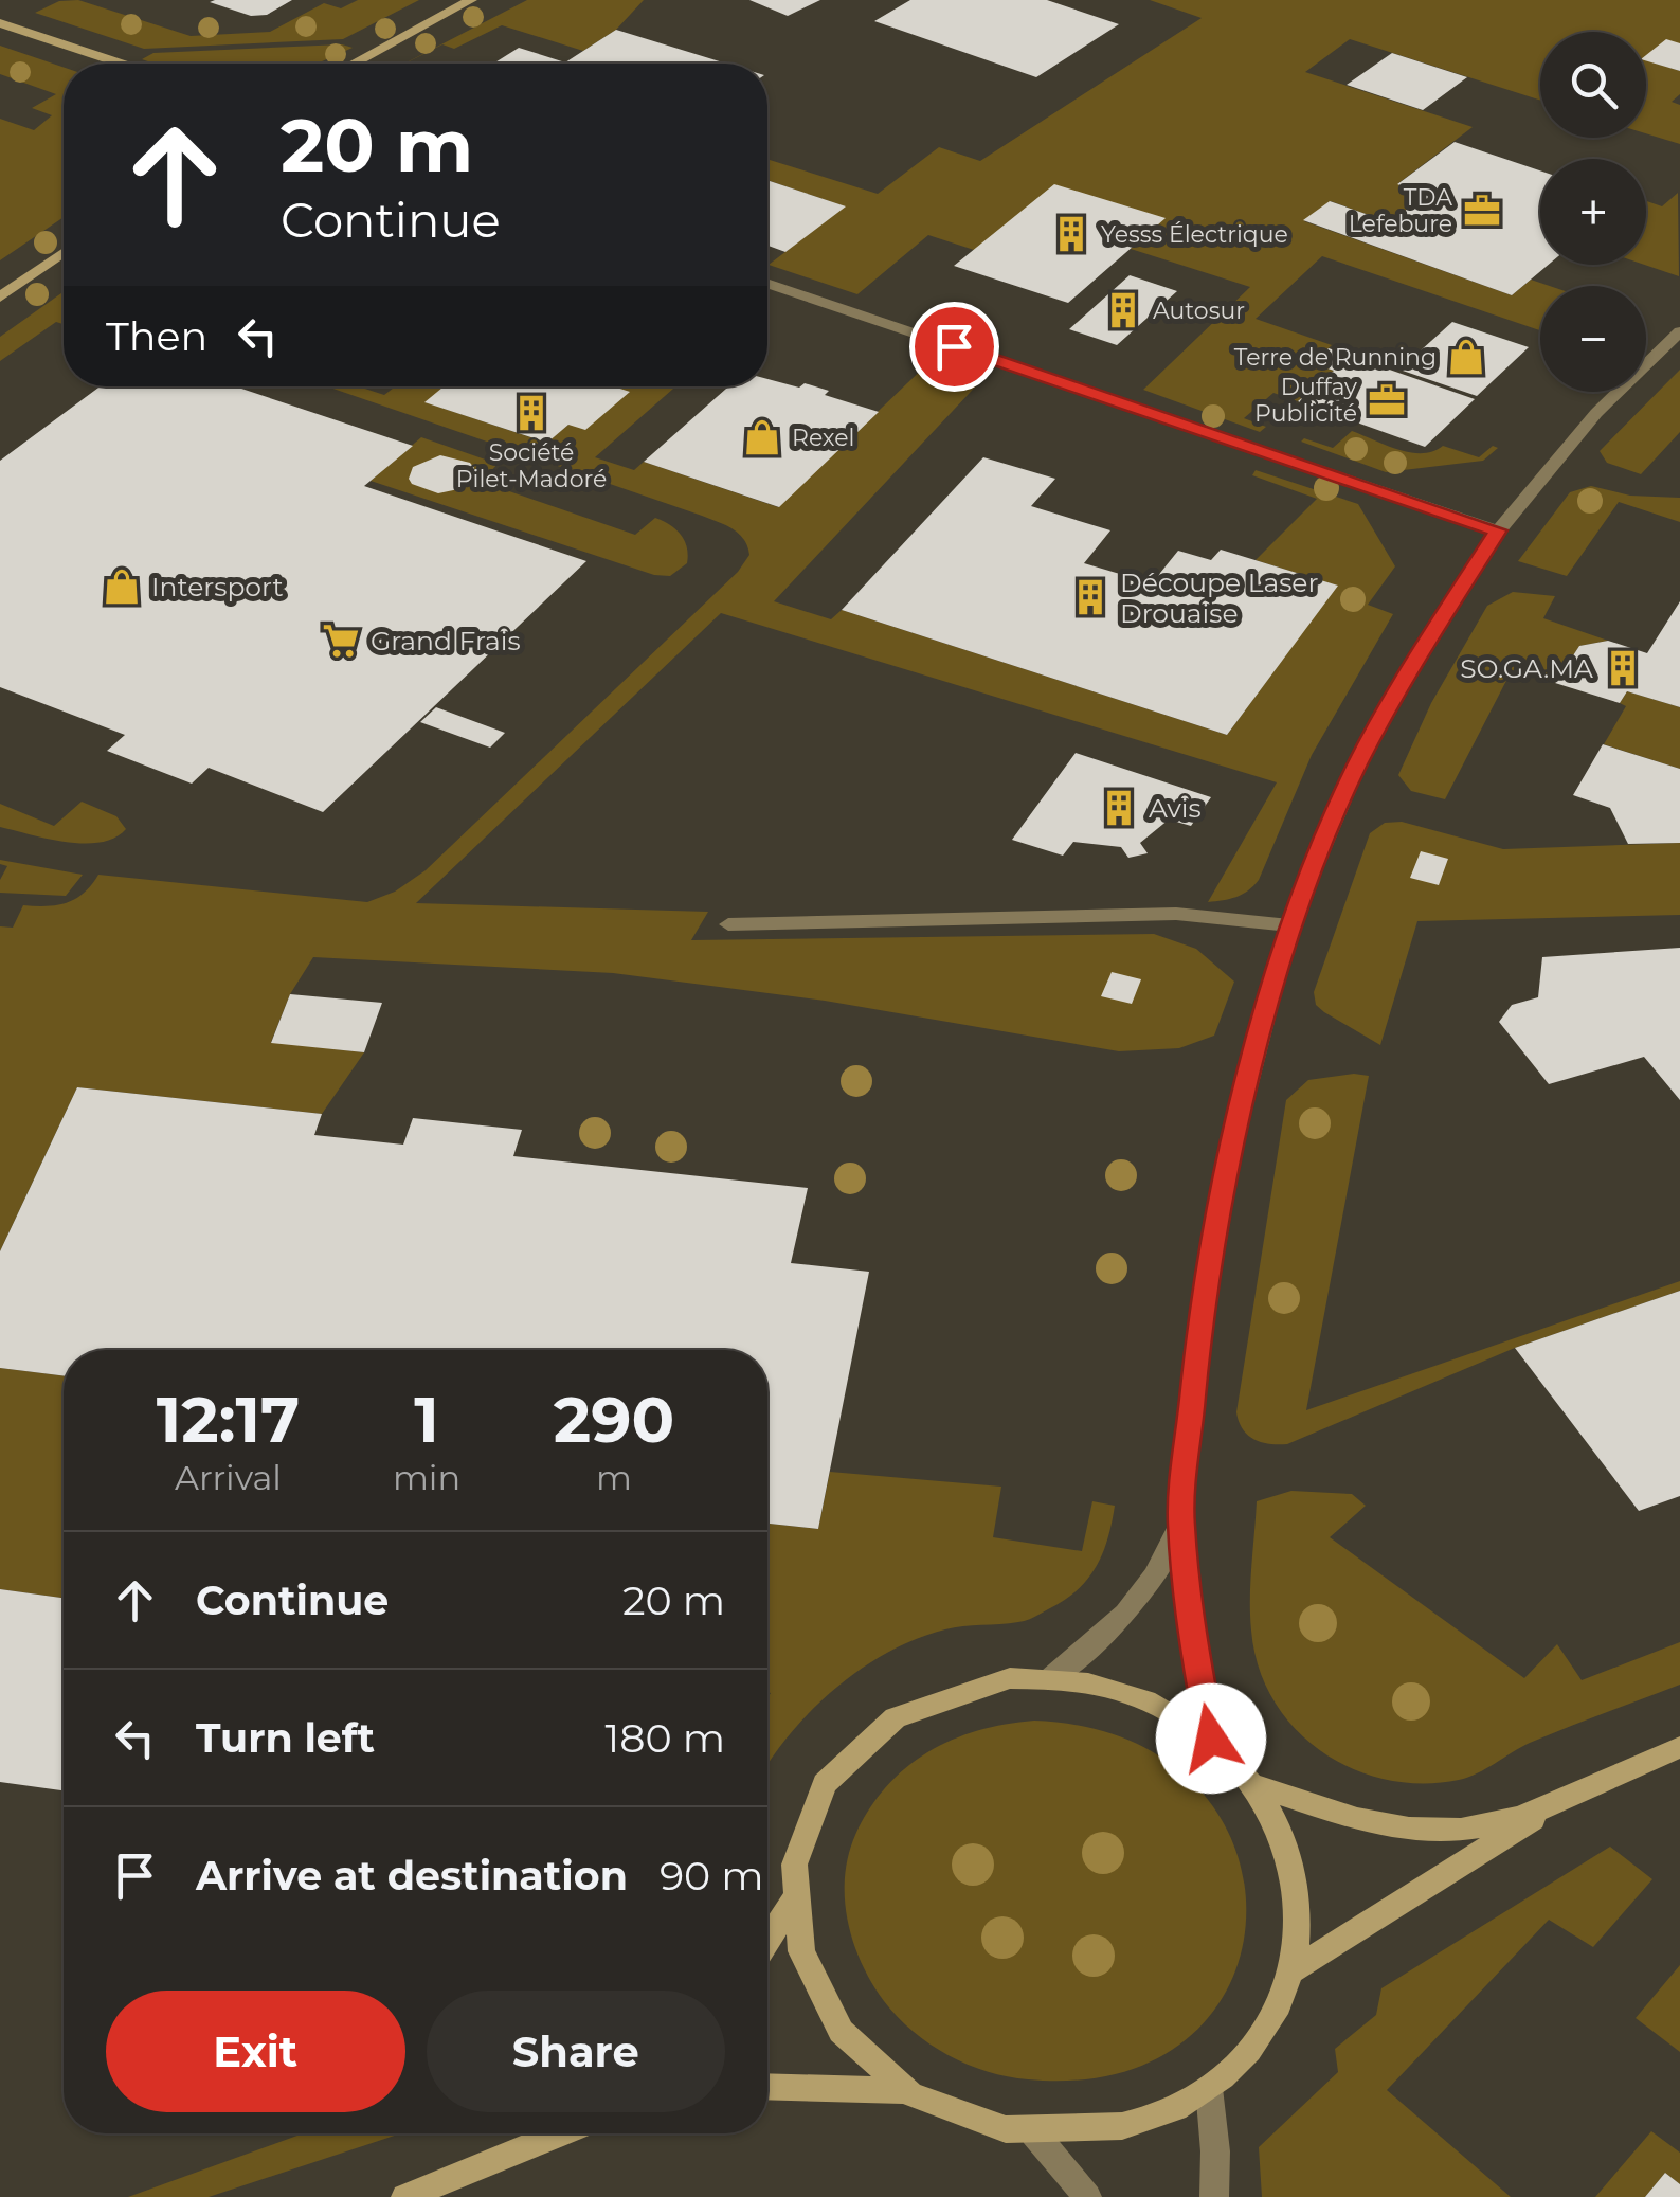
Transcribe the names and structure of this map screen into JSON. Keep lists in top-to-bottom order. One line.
{"places":{"office":["TDA Lefebure","Duffay Publicité"],"building":["Yesss Électrique","Autosur","Société Pilet-Madoré","Découpe Laser Drouaise","SO.GA.MA","Avis"],"shop":["Terre de Running","Rexel","Intersport"],"supermarket":["Grand Frais"]},"page":{"map_buttons":["+","−"],"turn":["20 m","Continue"],"then":"Then","eta":["12:17","Arrival","1","min","290","m"],"list":[{"name":"Continue","value":"20 m"},{"name":"Turn left","value":"180 m"},{"name":"Arrive at destination","value":"90 m"}],"buttons":["Exit","Share"]}}
